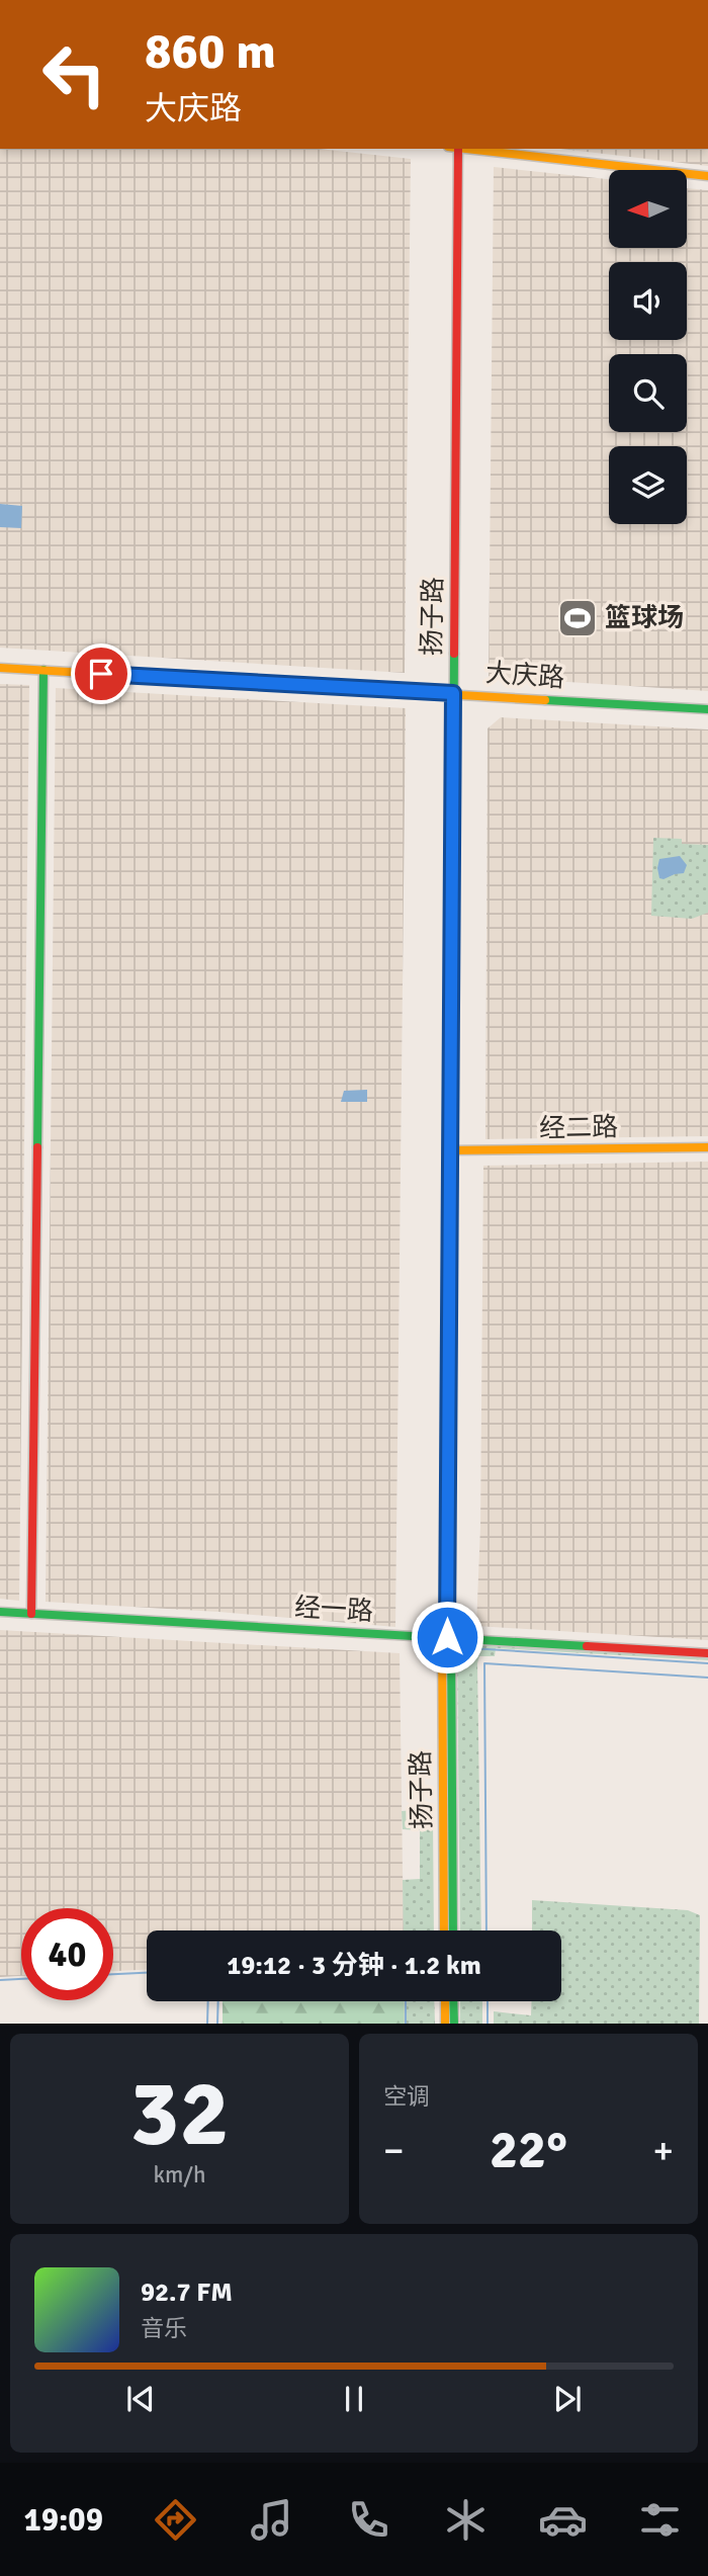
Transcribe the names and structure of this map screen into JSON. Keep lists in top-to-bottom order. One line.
{"streets":{"street":["扬子路","大庆路","经二路","经一路"]},"crossings":[["扬子路","大庆路"],["扬子路","经二路"],["扬子路","经一路"]],"places":{"sports":["篮球场"]},"north":"left","page":{"turn":["860 m","大庆路"],"limit":"40","trip":"19:12 · 3 分钟 · 1.2 km","tile":[["32","km/h"],"空调"],"heat":["−","22°","+"],"song":["92.7 FM","音乐"],"tabs":"19:09"}}
